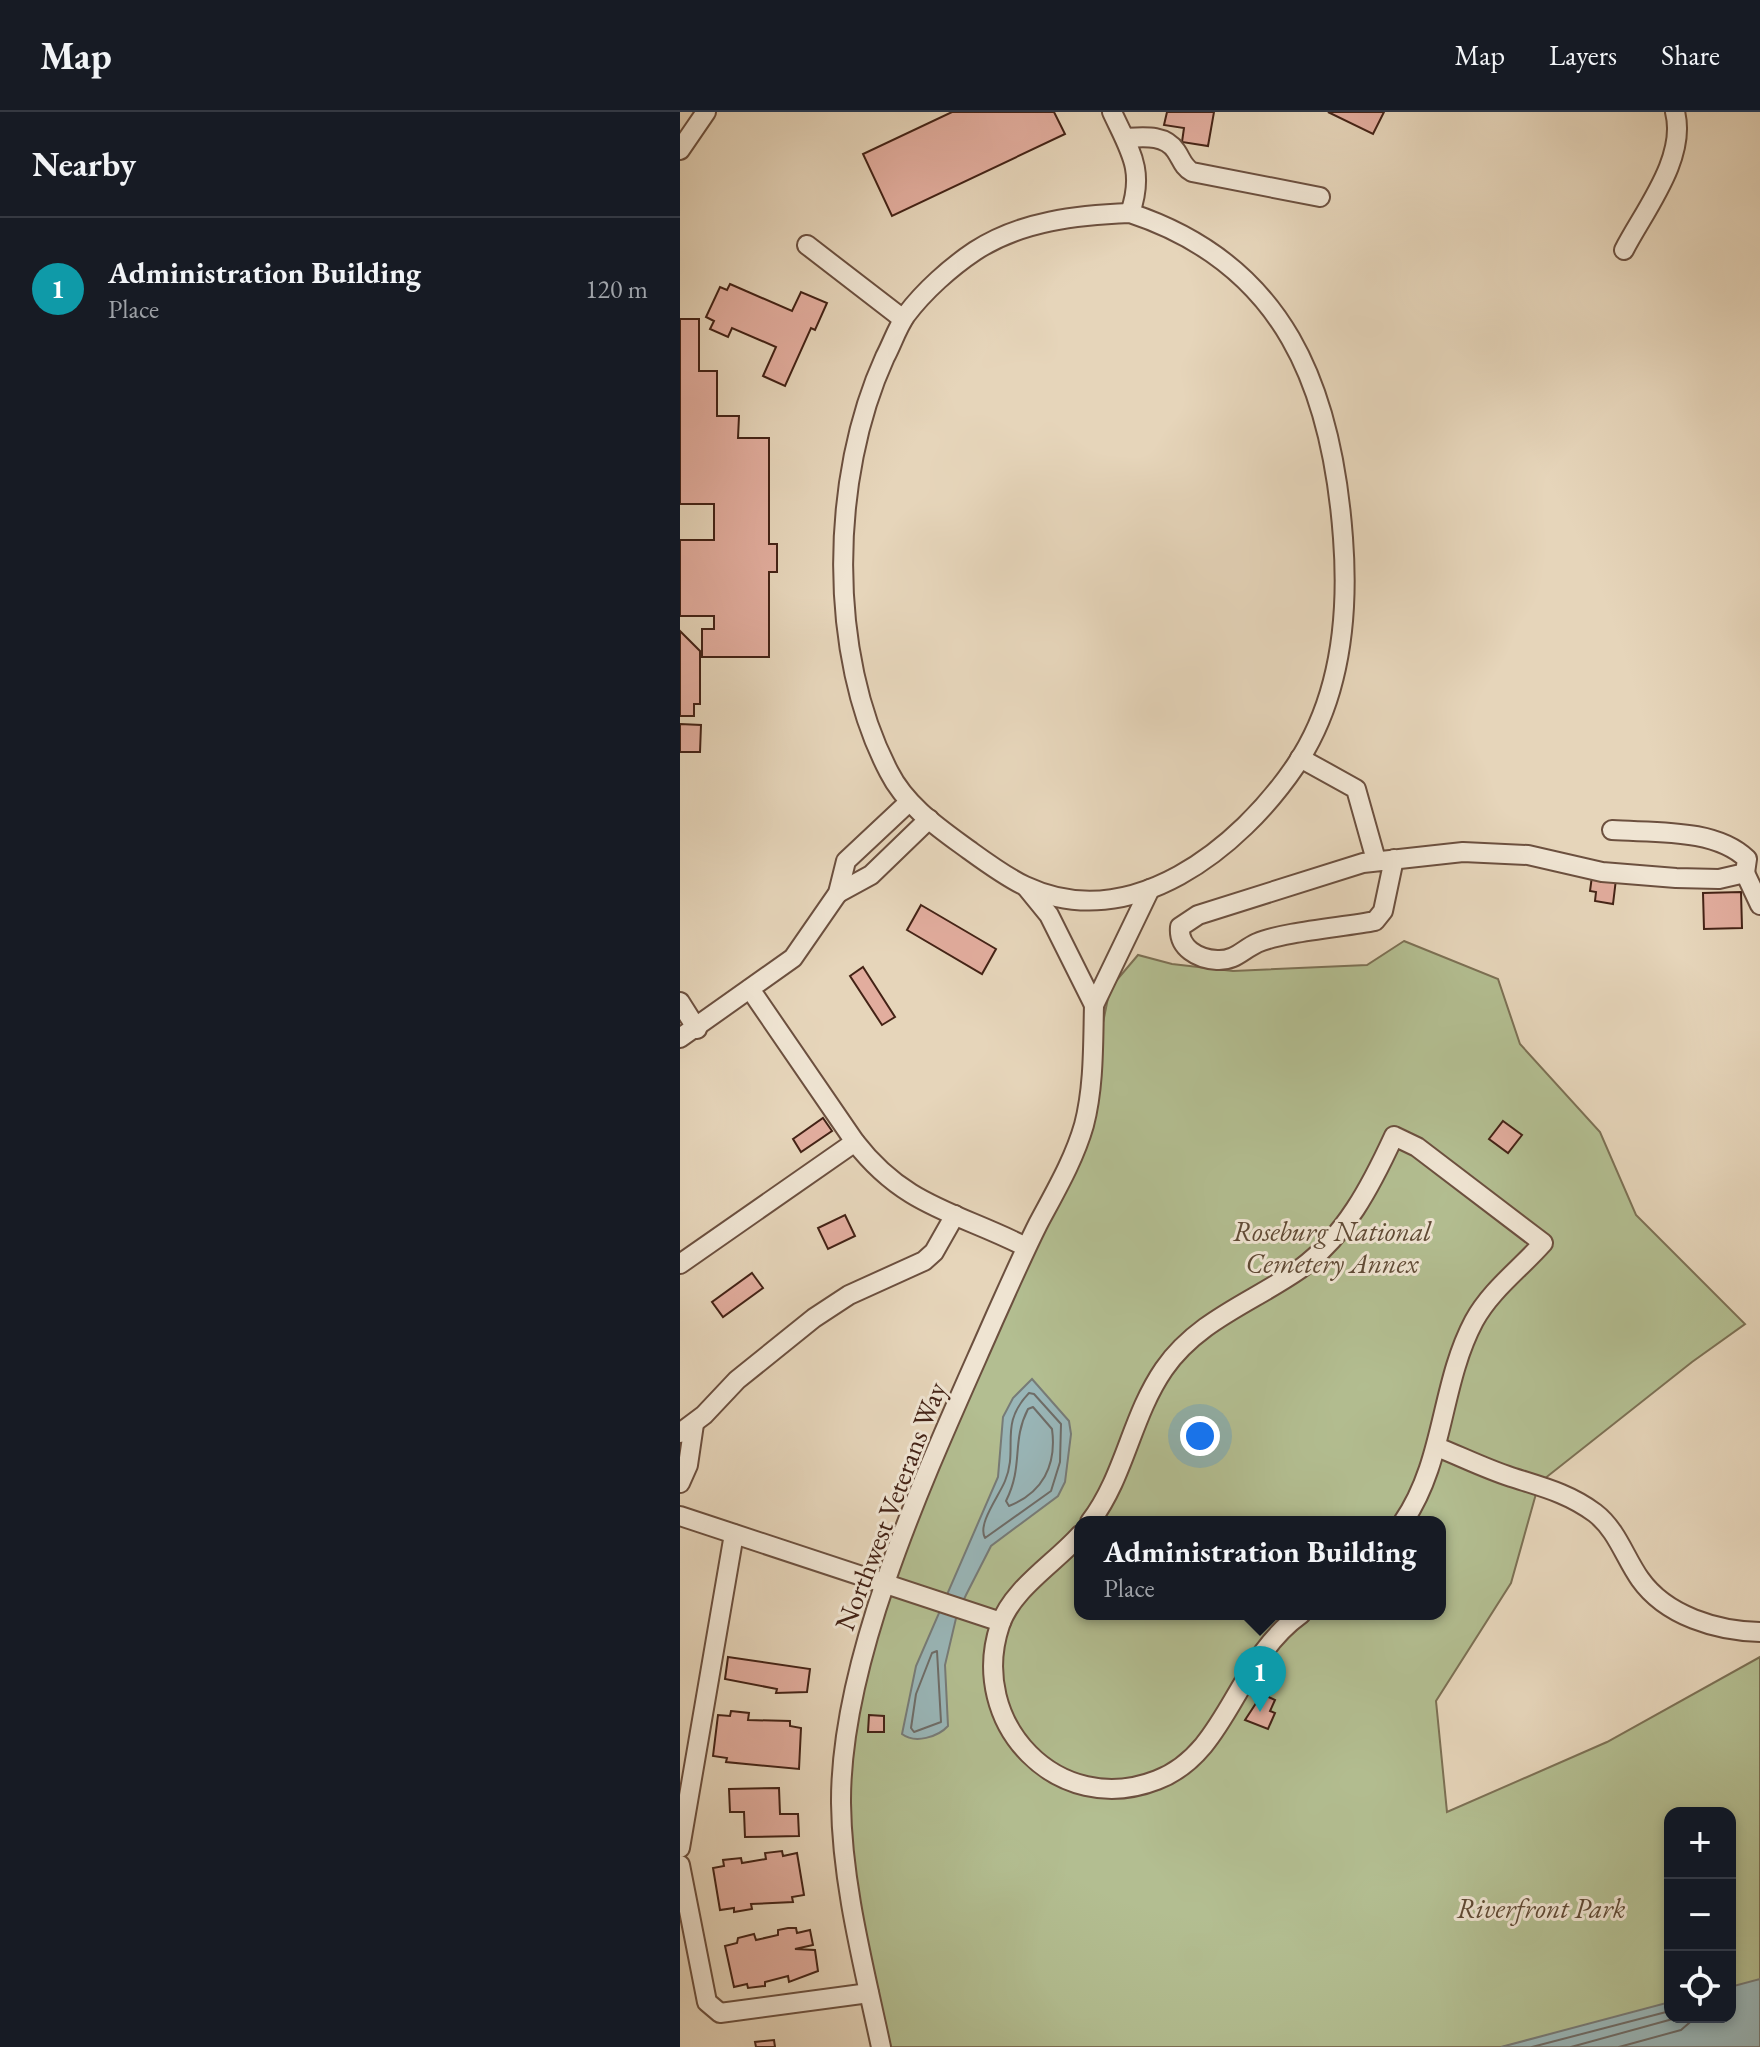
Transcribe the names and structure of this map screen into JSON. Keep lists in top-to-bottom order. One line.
{"streets":{"street":["Northwest Veterans Way"]},"parks":["Roseburg National Cemetery Annex","Riverfront Park"],"page":{"header":"Map","nav":["Map","Layers","Share"],"heading":"Nearby","list":[{"mark":"1","name":"Administration Building","note":"Place","value":"120 m"}],"popup":["Administration Building","Place"],"pins":"1","map_buttons":["+","−"]}}
